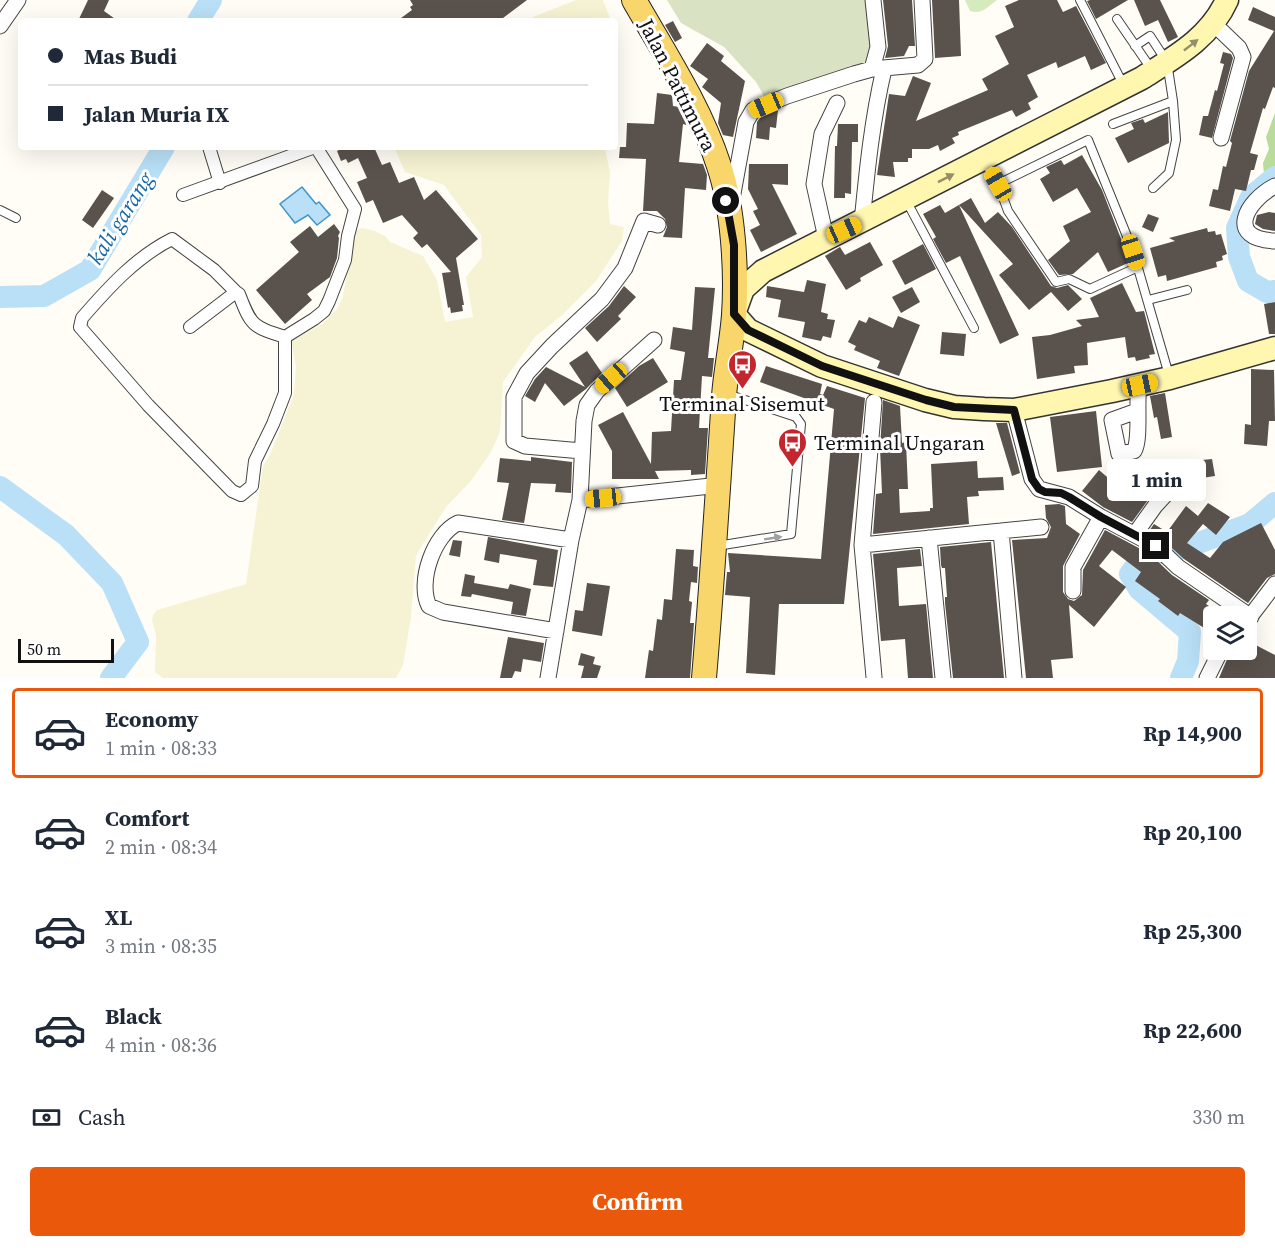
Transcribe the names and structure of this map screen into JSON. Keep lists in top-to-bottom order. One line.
{"streets":{"main road":["Jalan Pattimura"]},"water":["kali garang"],"places":{"bus stop":["Terminal Sisemut","Terminal Ungaran"]},"scale_bar":"50 m","page":{"banner":["Mas Budi","Jalan Muria IX"],"bubble":"1 min","scale":"50 m","list":[{"name":"Economy","note":"1 min · 08:33","value":"Rp 14,900"},{"name":"Comfort","note":"2 min · 08:34","value":"Rp 20,100"},{"name":"XL","note":"3 min · 08:35","value":"Rp 25,300"},{"name":"Black","note":"4 min · 08:36","value":"Rp 22,600"}],"pay":["Cash","330 m"],"buttons":"Confirm"}}
